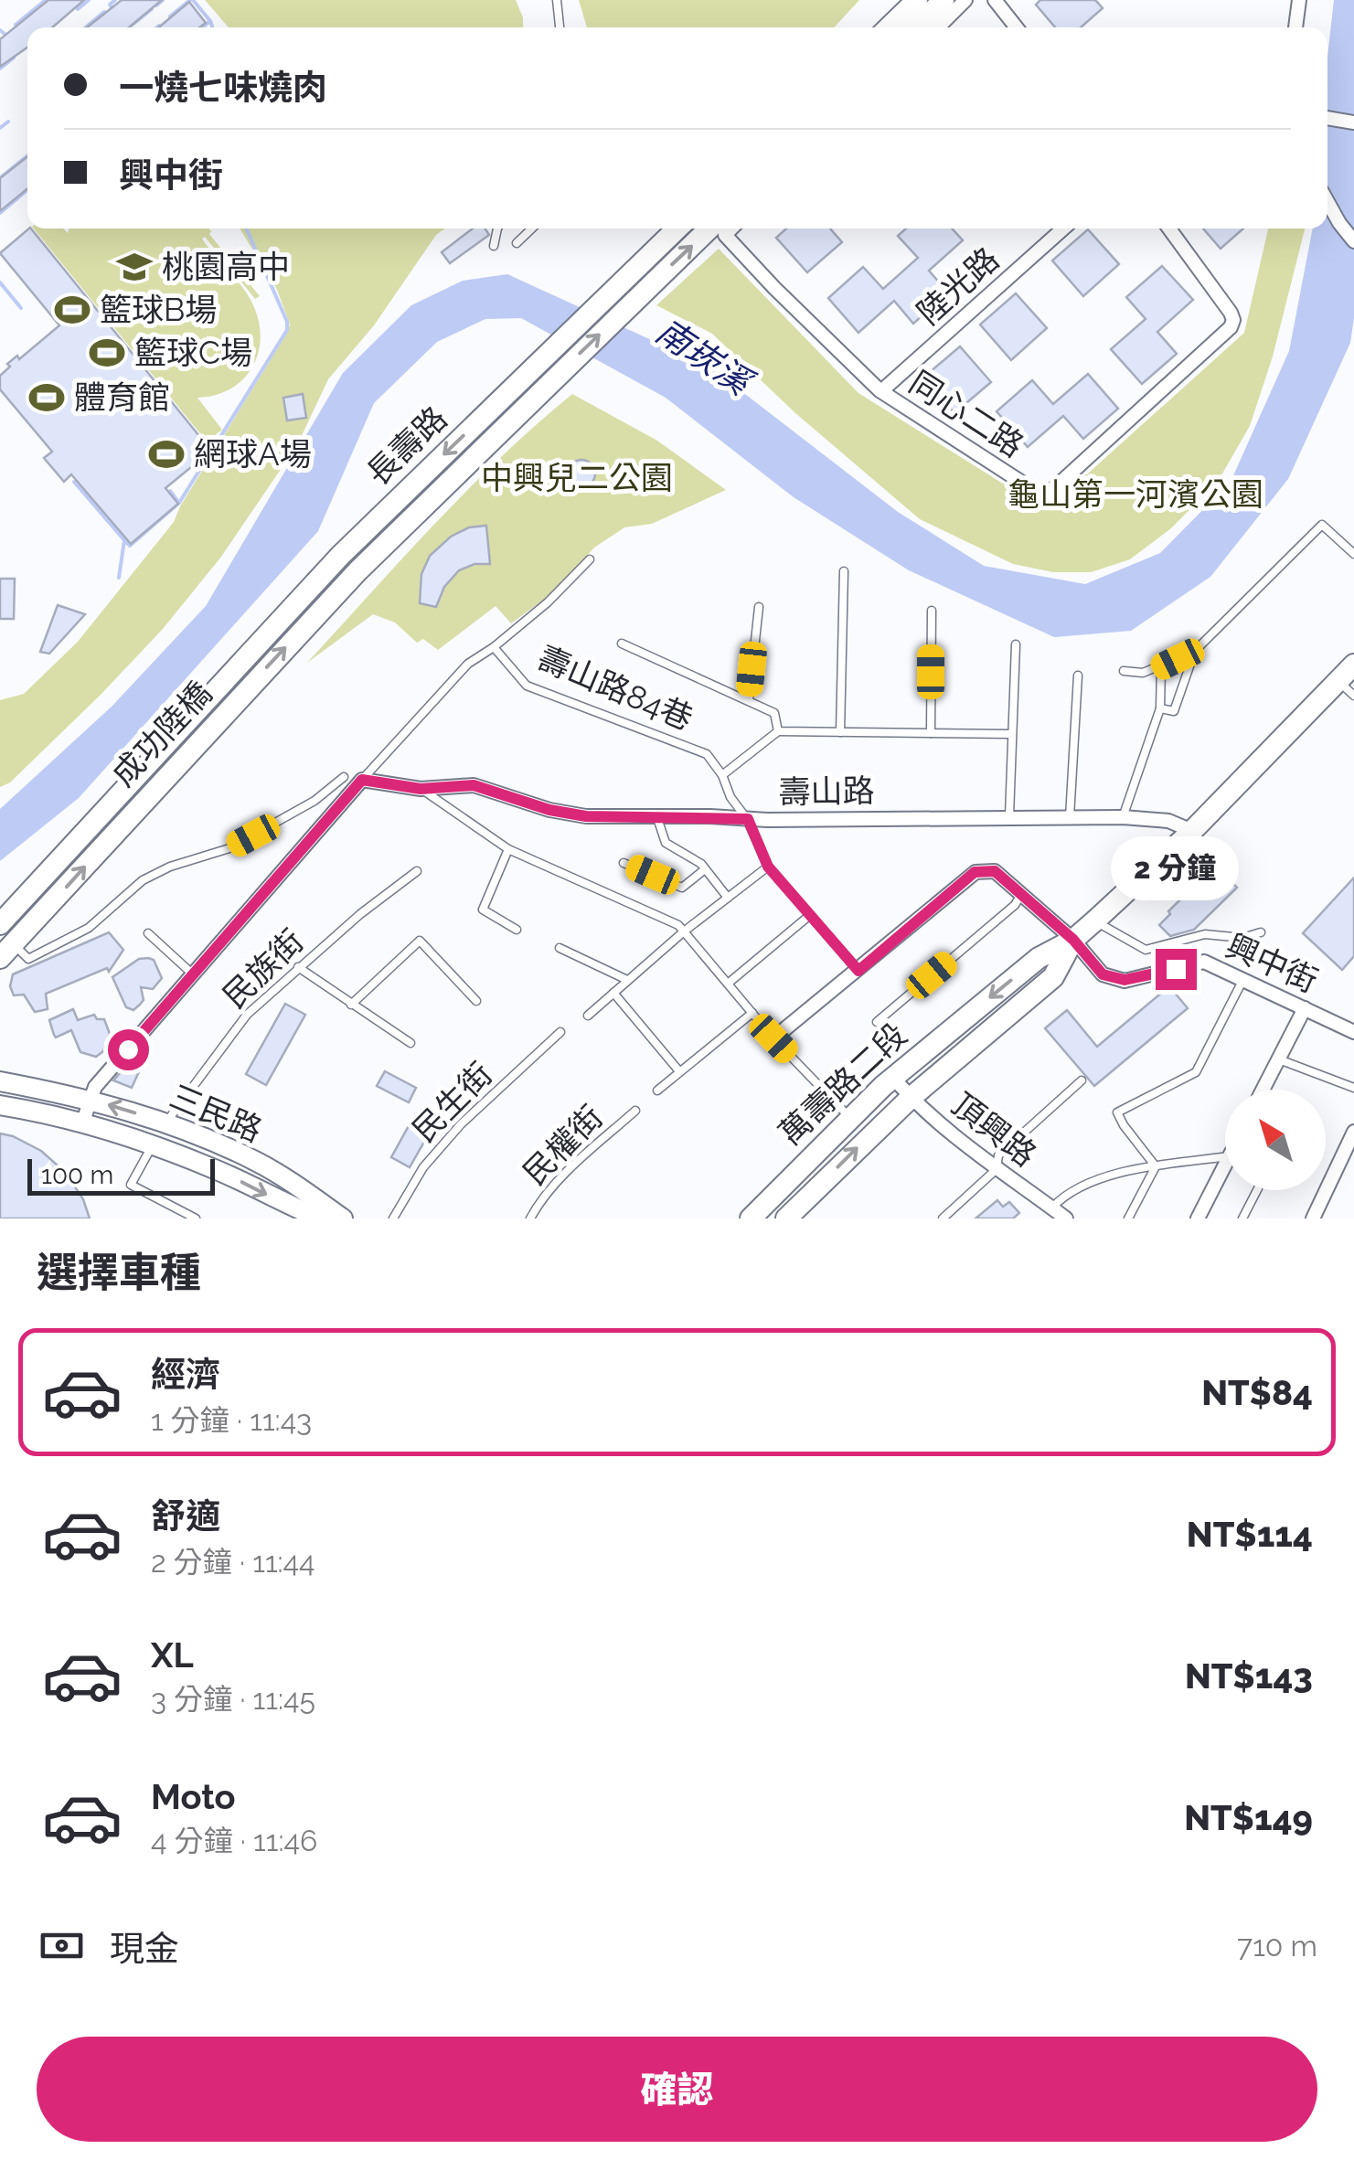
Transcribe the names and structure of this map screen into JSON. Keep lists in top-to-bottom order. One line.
{"streets":{"main road":["長壽路","成功陸橋","萬壽路二段"],"street":["陸光路","同心二路","壽山路","興中街","三民路","頂興路"],"lane":["壽山路84巷","民族街","民生街","民權街"]},"crossings":[["陸光路","同心二路"],["同心二路","長壽路"],["長壽路","成功陸橋"],["壽山路84巷","壽山路"],["壽山路84巷","興中街"],["壽山路","萬壽路二段"],["興中街","萬壽路二段"],["民族街","三民路"],["萬壽路二段","頂興路"]],"water":["南崁溪"],"parks":["中興兒二公園","龜山第一河濱公園"],"places":{"school or university":["桃園高中"],"sports":["籃球B場","籃球C場","體育館","網球A場"]},"scale_bar":"100 m","north":"top left","page":{"banner":["一燒七味燒肉","興中街"],"bubble":"2 分鐘","scale":"100 m","heading":"選擇車種","list":[{"name":"經濟","note":"1 分鐘 · 11:43","value":"NT$84"},{"name":"舒適","note":"2 分鐘 · 11:44","value":"NT$114"},{"name":"XL","note":"3 分鐘 · 11:45","value":"NT$143"},{"name":"Moto","note":"4 分鐘 · 11:46","value":"NT$149"}],"pay":["現金","710 m"],"buttons":"確認"}}
